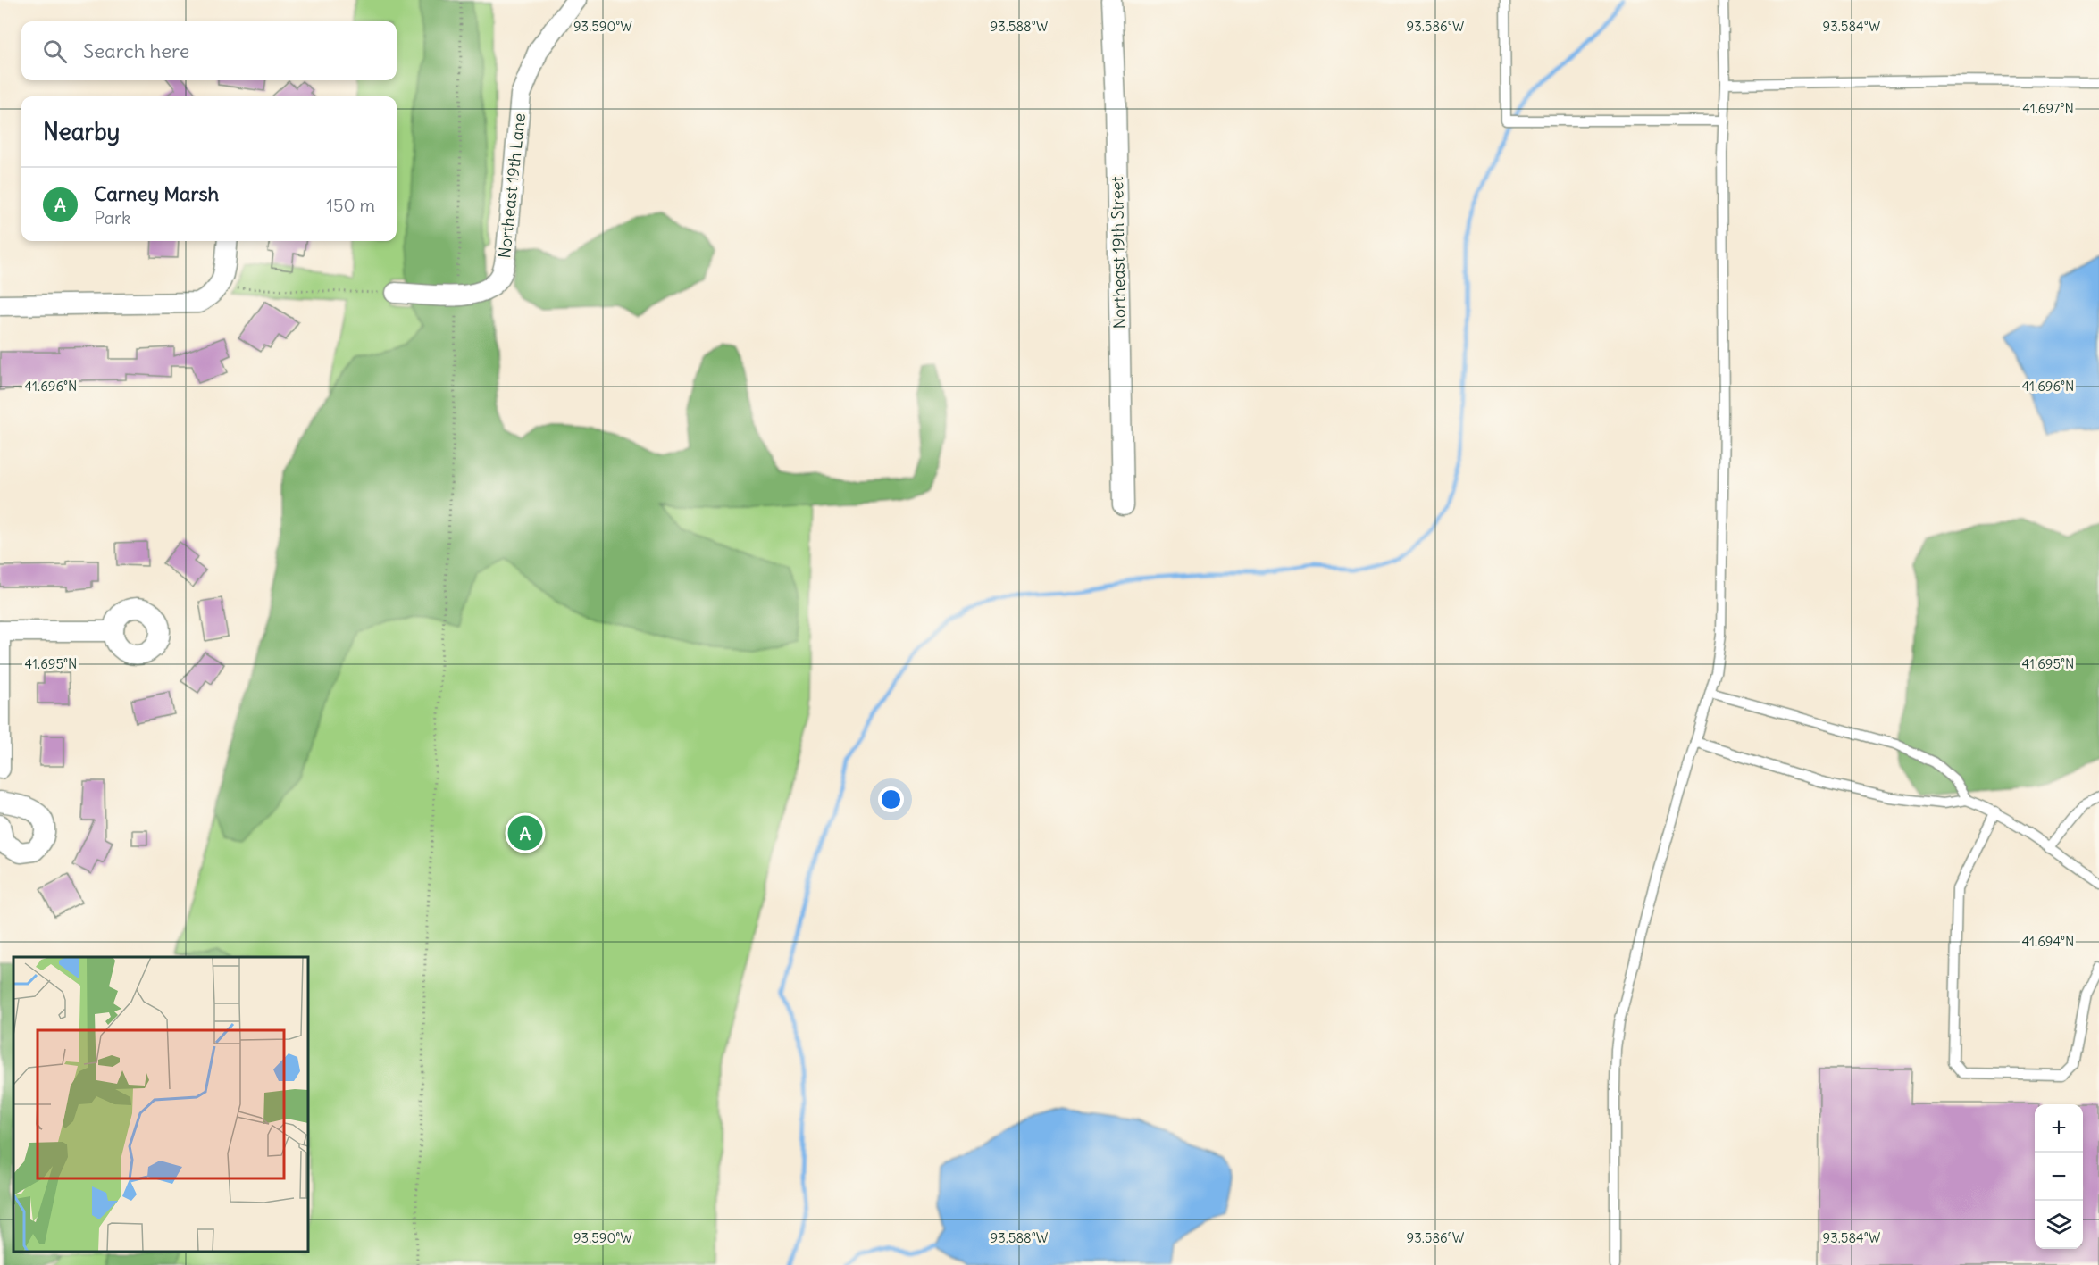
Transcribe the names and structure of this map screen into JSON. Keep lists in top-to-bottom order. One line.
{"streets":{"street":["Northeast 19th Lane","Northeast 19th Street"]},"page":{"search":"Search here","heading":"Nearby","list":[{"mark":"A","name":"Carney Marsh","note":"Park","value":"150 m"}],"pins":"A","map_buttons":["+","−"]},"coordinates":["93.590°W","93.588°W","93.586°W","93.584°W","41.697°N","41.696°N","41.695°N","41.694°N"]}
